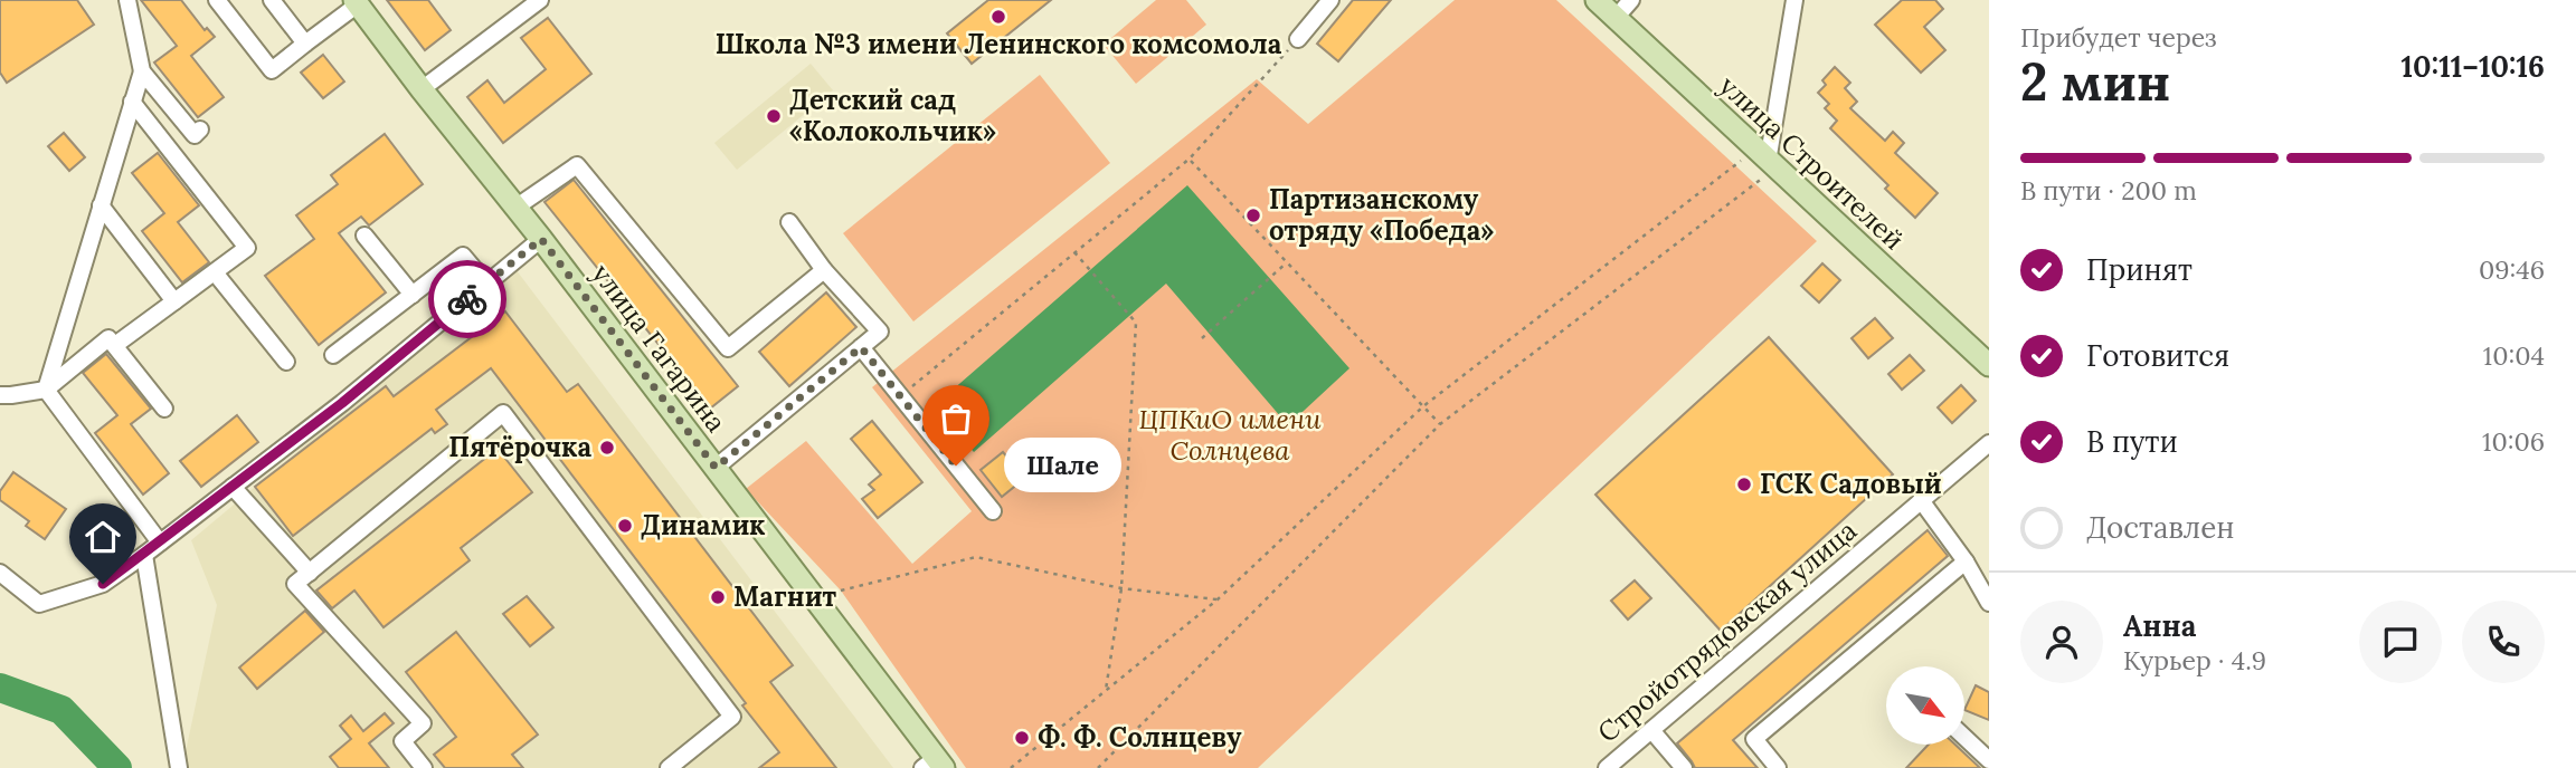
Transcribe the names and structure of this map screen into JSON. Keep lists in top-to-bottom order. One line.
{"streets":{"main road":["улица Строителей","улица Гагарина"],"street":["Стройотрядовская улица"]},"parks":["ЦПКиО имени Солнцева"],"places":["Школа №3 имени Ленинского комсомола","Детский сад «Колокольчик»","Партизанскому отряду «Победа»","Пятёрочка","Шале","ГСК Садовый","Динамик","Магнит","Ф. Ф. Солнцеву"],"north":"bottom right","page":{"heading":["2 мин","Прибудет через","10:11–10:16"],"panel":["Анна","Курьер · 4.9"],"bar":"В пути · 200 m","list":[["Принят","09:46"],["Готовится","10:04"],["В пути","10:06"],"Доставлен"],"bubble":"Шале"}}
